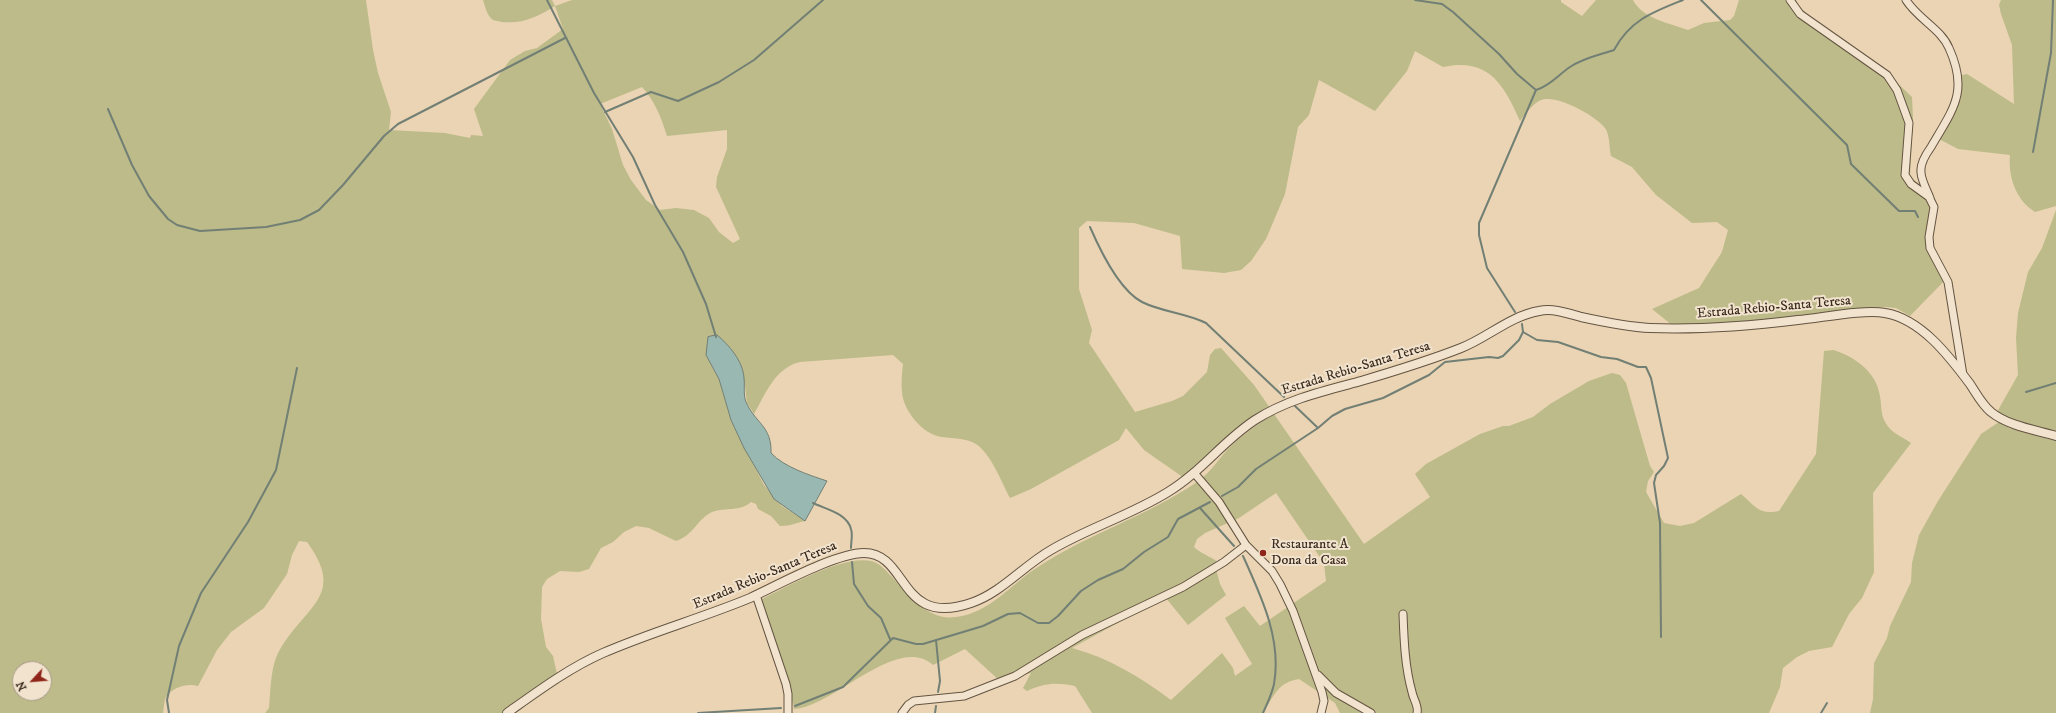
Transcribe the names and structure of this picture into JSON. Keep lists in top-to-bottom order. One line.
{"streets":{"street":["Estrada Rebio-Santa Teresa"]},"places":["Restaurante A Dona da Casa"],"north":"bottom left"}
